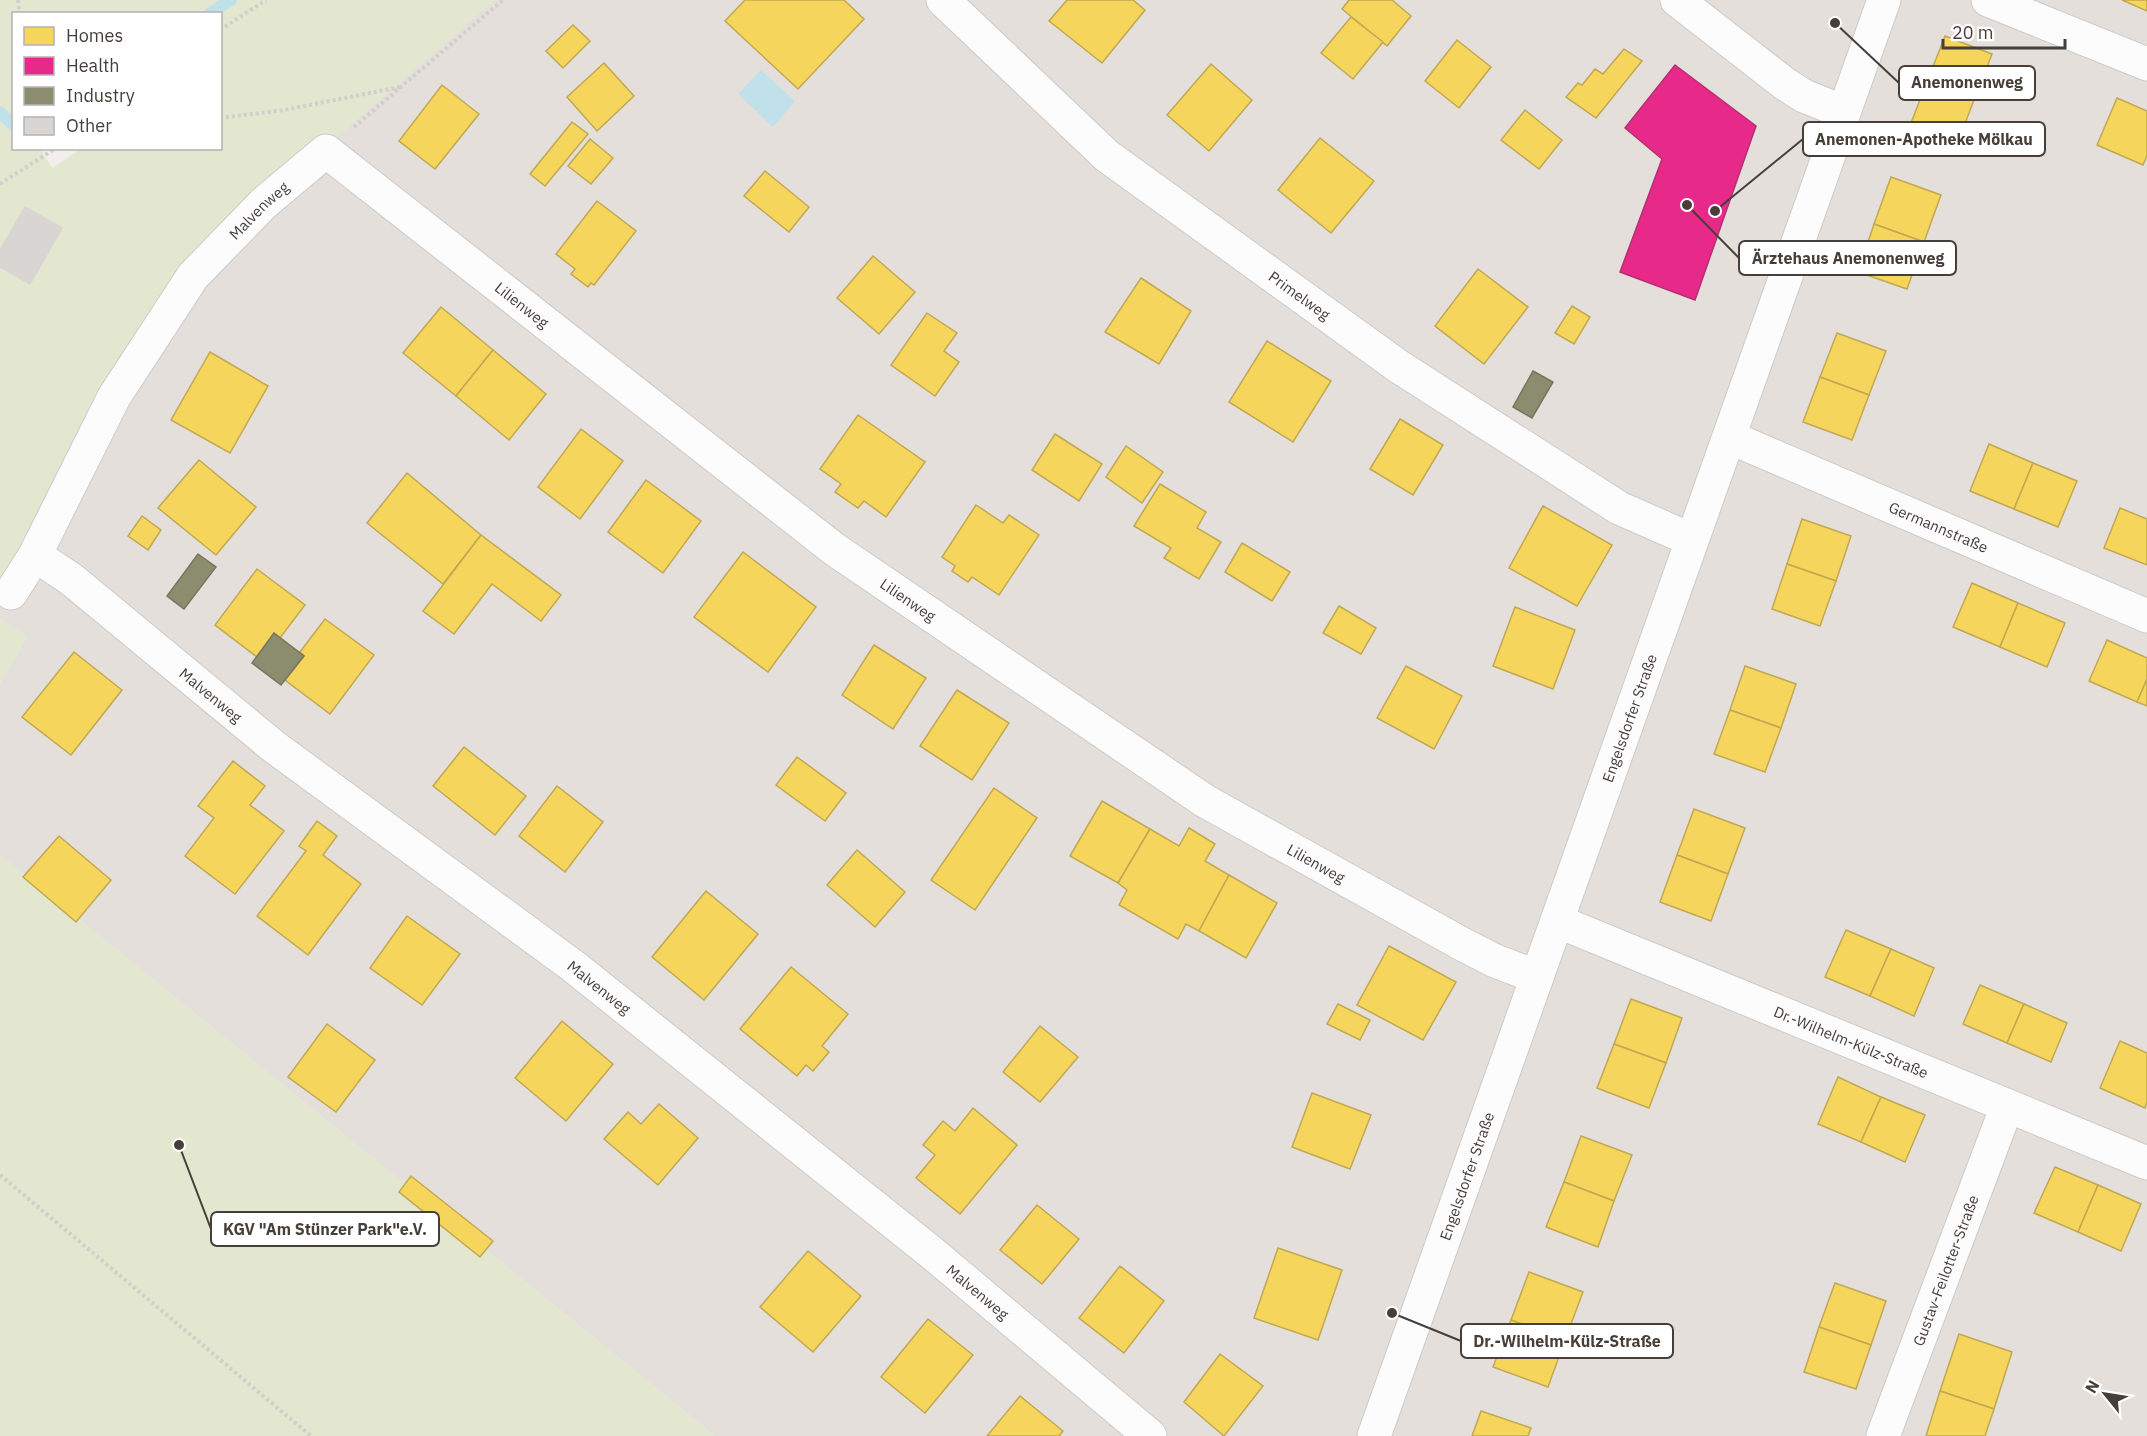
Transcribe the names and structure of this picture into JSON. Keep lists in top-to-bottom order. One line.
{"streets":{"street":["Malvenweg","Primelweg","Lilienweg","Germannstraße","Engelsdorfer Straße","Dr.-Wilhelm-Külz-Straße","Gustav-Feilotter-Straße"]},"crossings":[["Malvenweg","Lilienweg"],["Primelweg","Engelsdorfer Straße"],["Lilienweg","Engelsdorfer Straße"],["Germannstraße","Engelsdorfer Straße"],["Engelsdorfer Straße","Dr.-Wilhelm-Külz-Straße"],["Dr.-Wilhelm-Külz-Straße","Gustav-Feilotter-Straße"]],"places":["Anemonenweg","Ärztehaus Anemonenweg","Anemonen-Apotheke Mölkau","KGV \"Am Stünzer Park\"e.V.","Dr.-Wilhelm-Külz-Straße"],"legend":["Homes","Health","Industry","Other"],"scale_bar":"20 m","north":"top left"}
